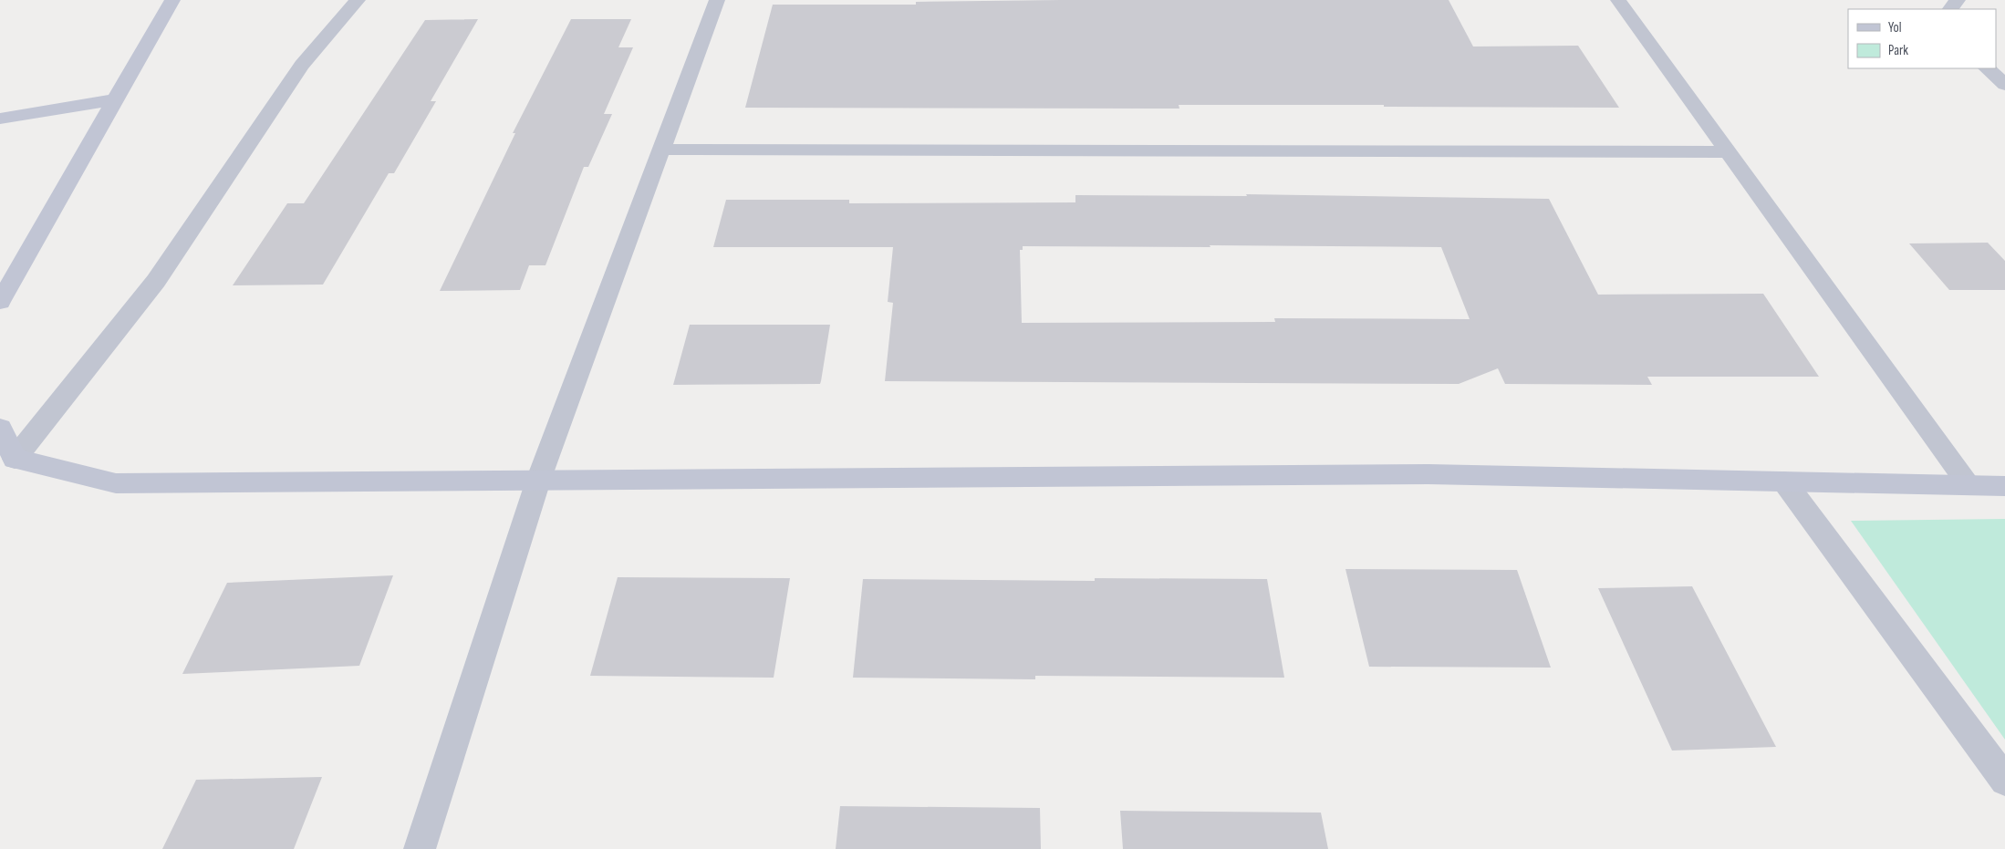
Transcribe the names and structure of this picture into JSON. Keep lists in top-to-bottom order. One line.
{"legend":["Yol","Park"]}
